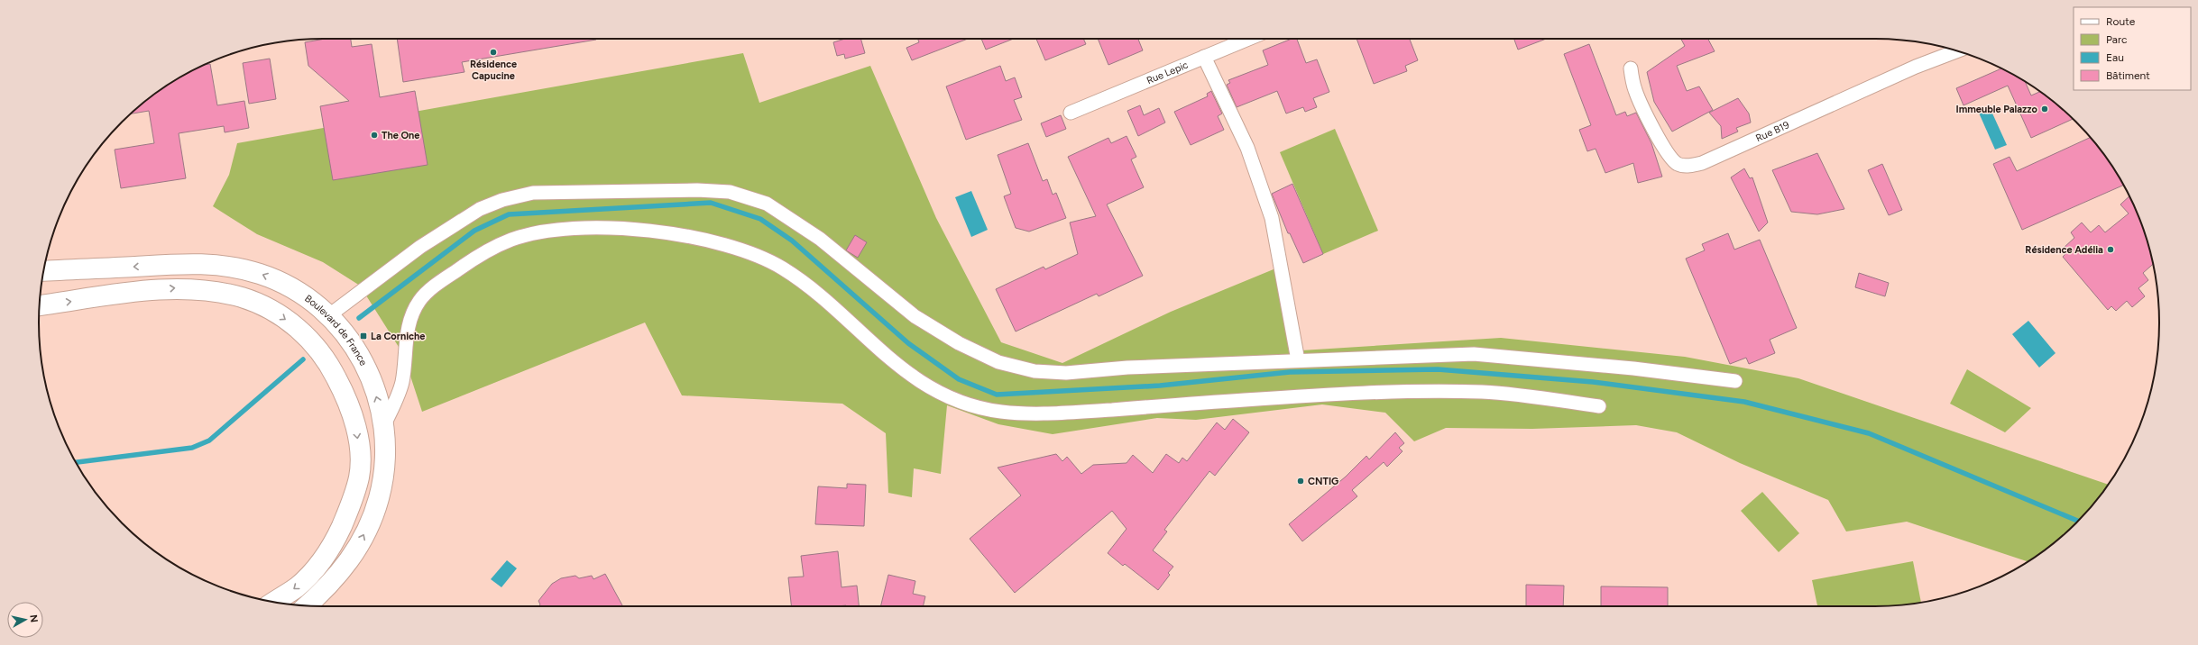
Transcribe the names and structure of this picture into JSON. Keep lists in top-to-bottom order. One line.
{"streets":{"main road":["Boulevard de France"],"street":["Rue Lepic","Rue B19"]},"places":{"other":["Résidence Capucine","Immeuble Palazzo","The One","Résidence Adélia","CNTIG"],"transit":["La Corniche"]},"legend":["Route","Parc","Eau","Bâtiment"],"north":"right"}
